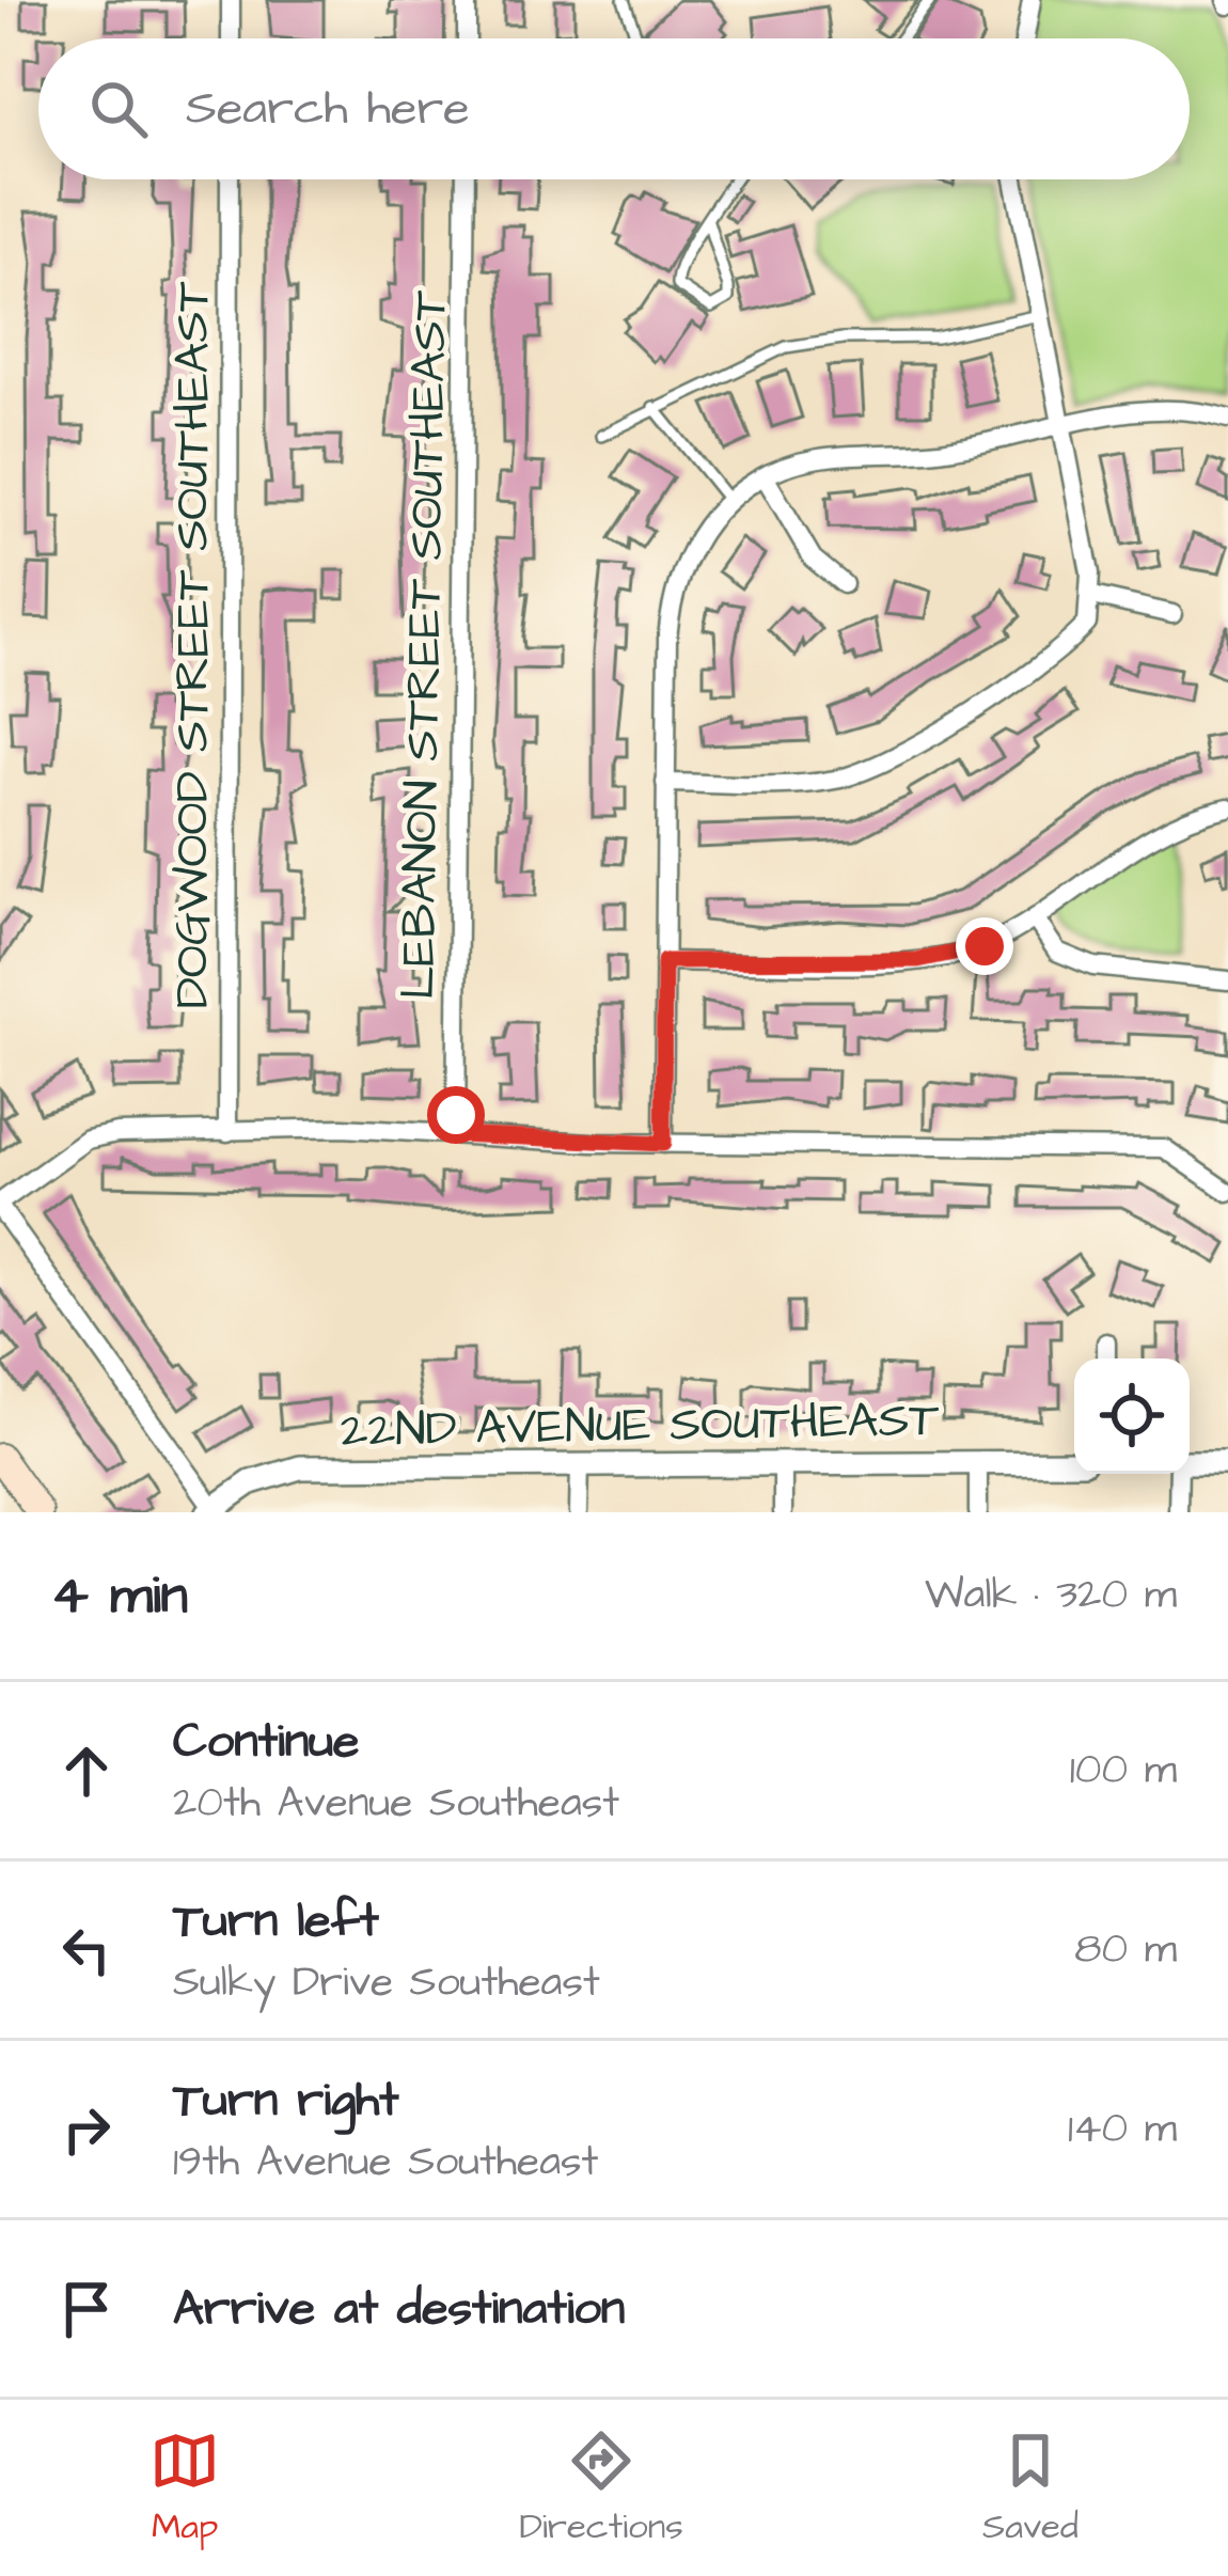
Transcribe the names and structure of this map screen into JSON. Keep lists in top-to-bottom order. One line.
{"streets":{"street":["DOGWOOD STREET SOUTHEAST","LEBANON STREET SOUTHEAST","22ND AVENUE SOUTHEAST"]},"page":{"search":"Search here","heading":["4 min","Walk · 320 m"],"list":[["Continue","20th Avenue Southeast","100 m"],["Turn left","Sulky Drive Southeast","80 m"],["Turn right","19th Avenue Southeast","140 m"],"Arrive at destination"],"nav":["Map","Directions","Saved"]}}
